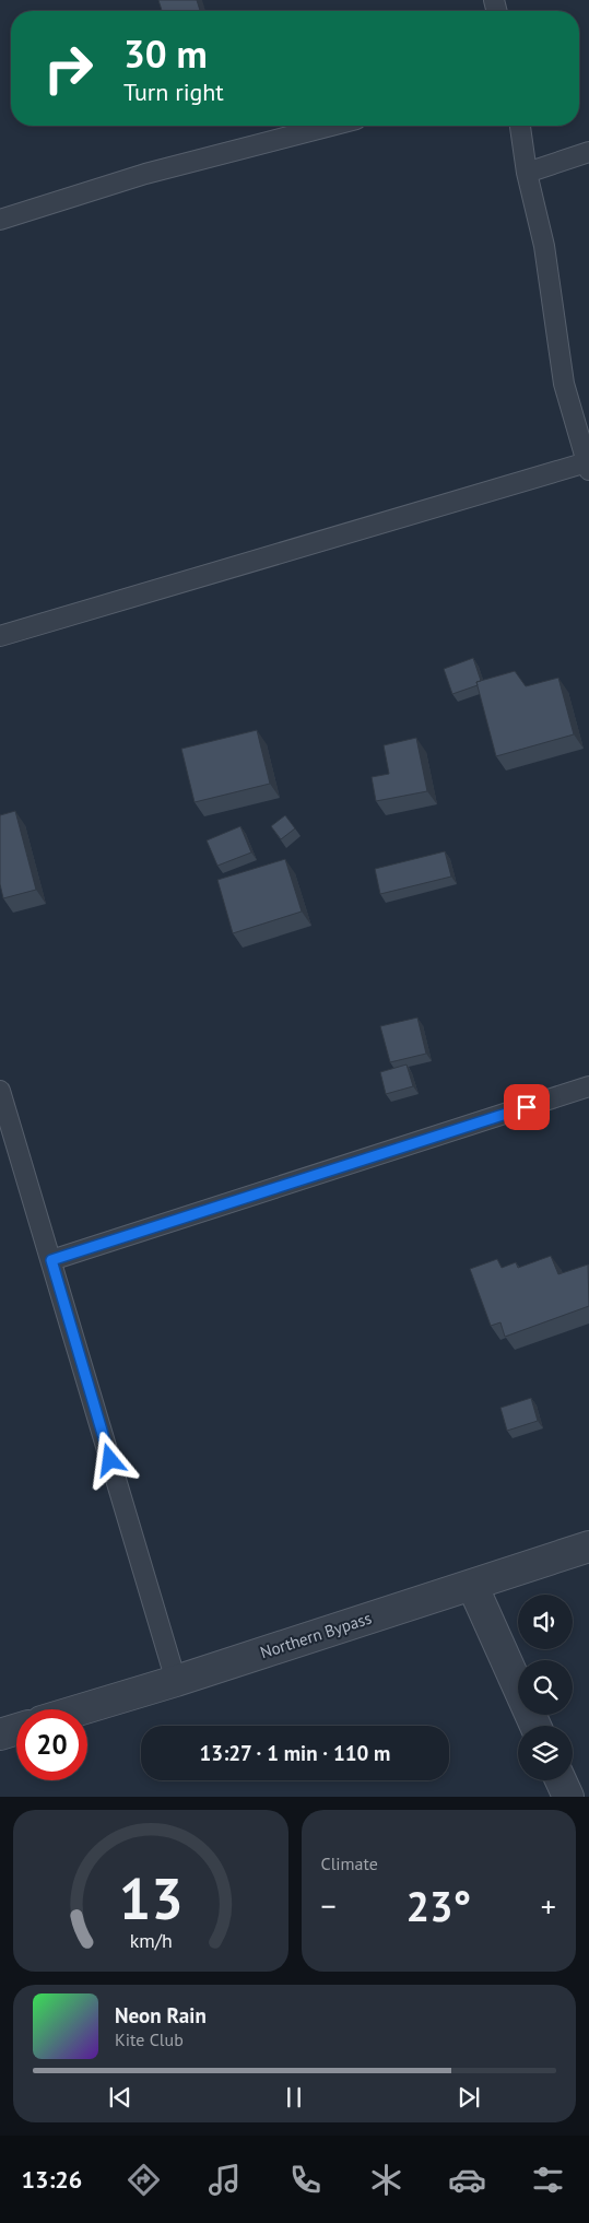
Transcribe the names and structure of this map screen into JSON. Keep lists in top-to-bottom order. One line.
{"streets":{"street":["Northern Bypass"]},"page":{"turn":["30 m","Turn right"],"limit":"20","trip":"13:27 · 1 min · 110 m","tile":"Climate","heat":["−","23°","+"],"song":["Neon Rain","Kite Club"],"tabs":"13:26","gauge":["13","km/h"]}}
